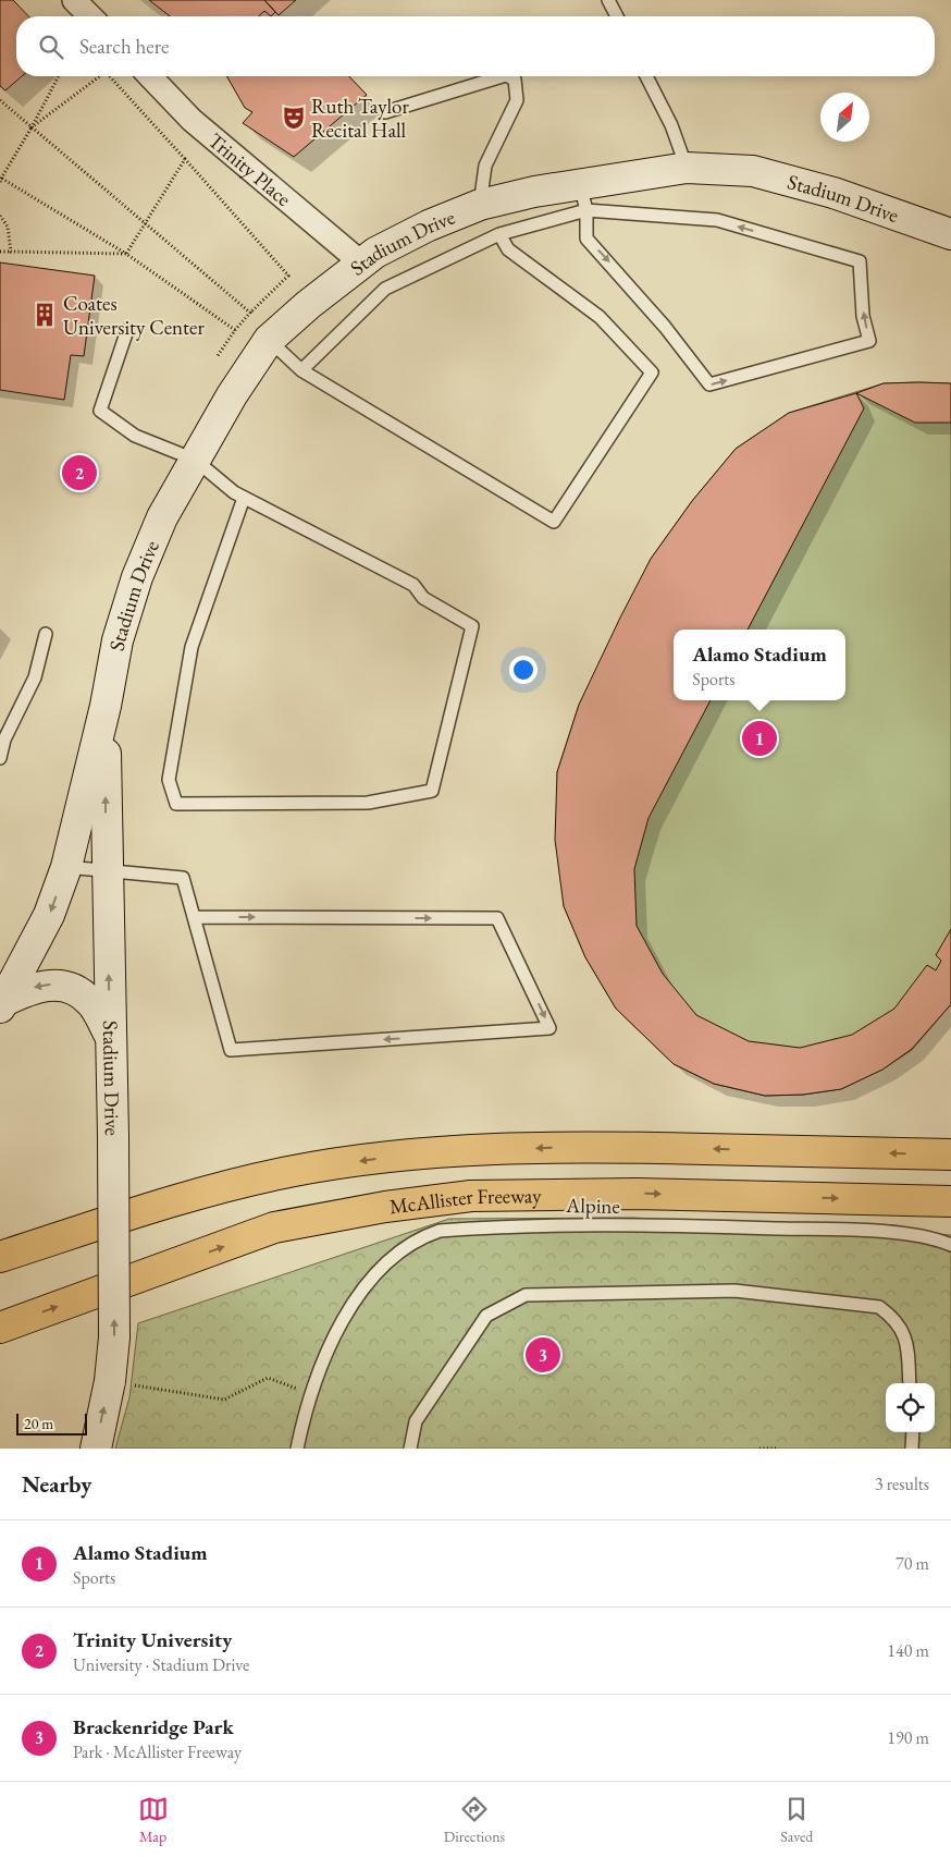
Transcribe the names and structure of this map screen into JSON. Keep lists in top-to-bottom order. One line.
{"streets":{"highway":["McAllister Freeway"],"main road":["Stadium Drive"],"street":["Trinity Place"],"lane":["Alpine"]},"crossings":[["Trinity Place","Stadium Drive"]],"places":{"theatre":["Ruth Taylor Recital Hall"],"building":["Coates University Center"]},"scale_bar":"20 m","north":"top right","page":{"search":"Search here","pins":["2","1","3"],"popup":["Alamo Stadium","Sports"],"scale":"20 m","heading":["Nearby","3 results"],"list":[{"mark":"1","name":"Alamo Stadium","note":"Sports","value":"70 m"},{"mark":"2","name":"Trinity University","note":"University · Stadium Drive","value":"140 m"},{"mark":"3","name":"Brackenridge Park","note":"Park · McAllister Freeway","value":"190 m"}],"nav":["Map","Directions","Saved"]}}
